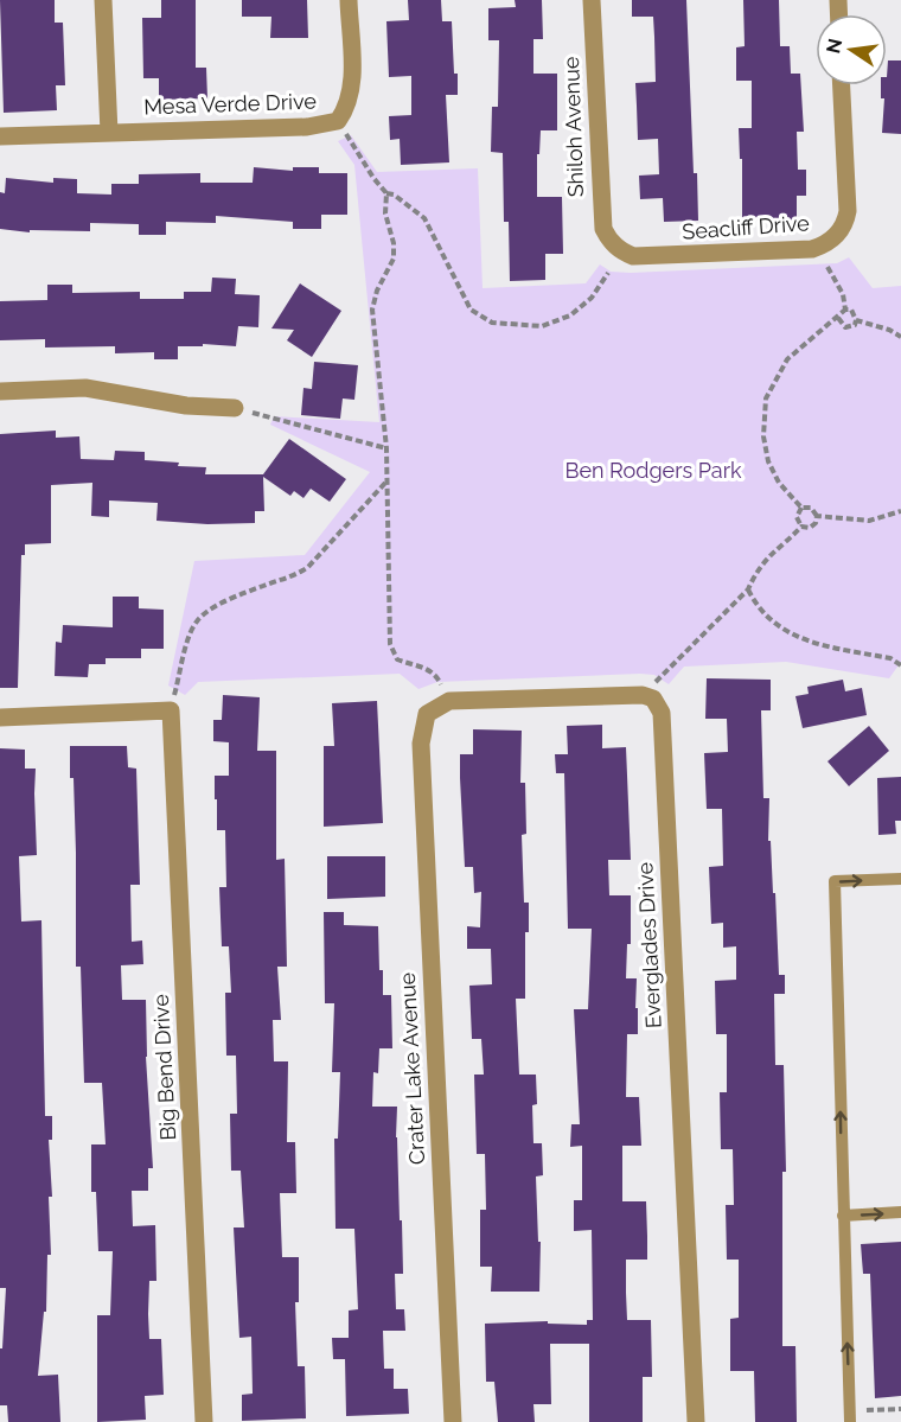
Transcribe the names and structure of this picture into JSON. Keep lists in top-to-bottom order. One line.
{"streets":{"street":["Mesa Verde Drive","Shiloh Avenue","Seacliff Drive","Everglades Drive","Big Bend Drive","Crater Lake Avenue"]},"crossings":[["Shiloh Avenue","Seacliff Drive"]],"parks":["Ben Rodgers Park"],"north":"left"}
